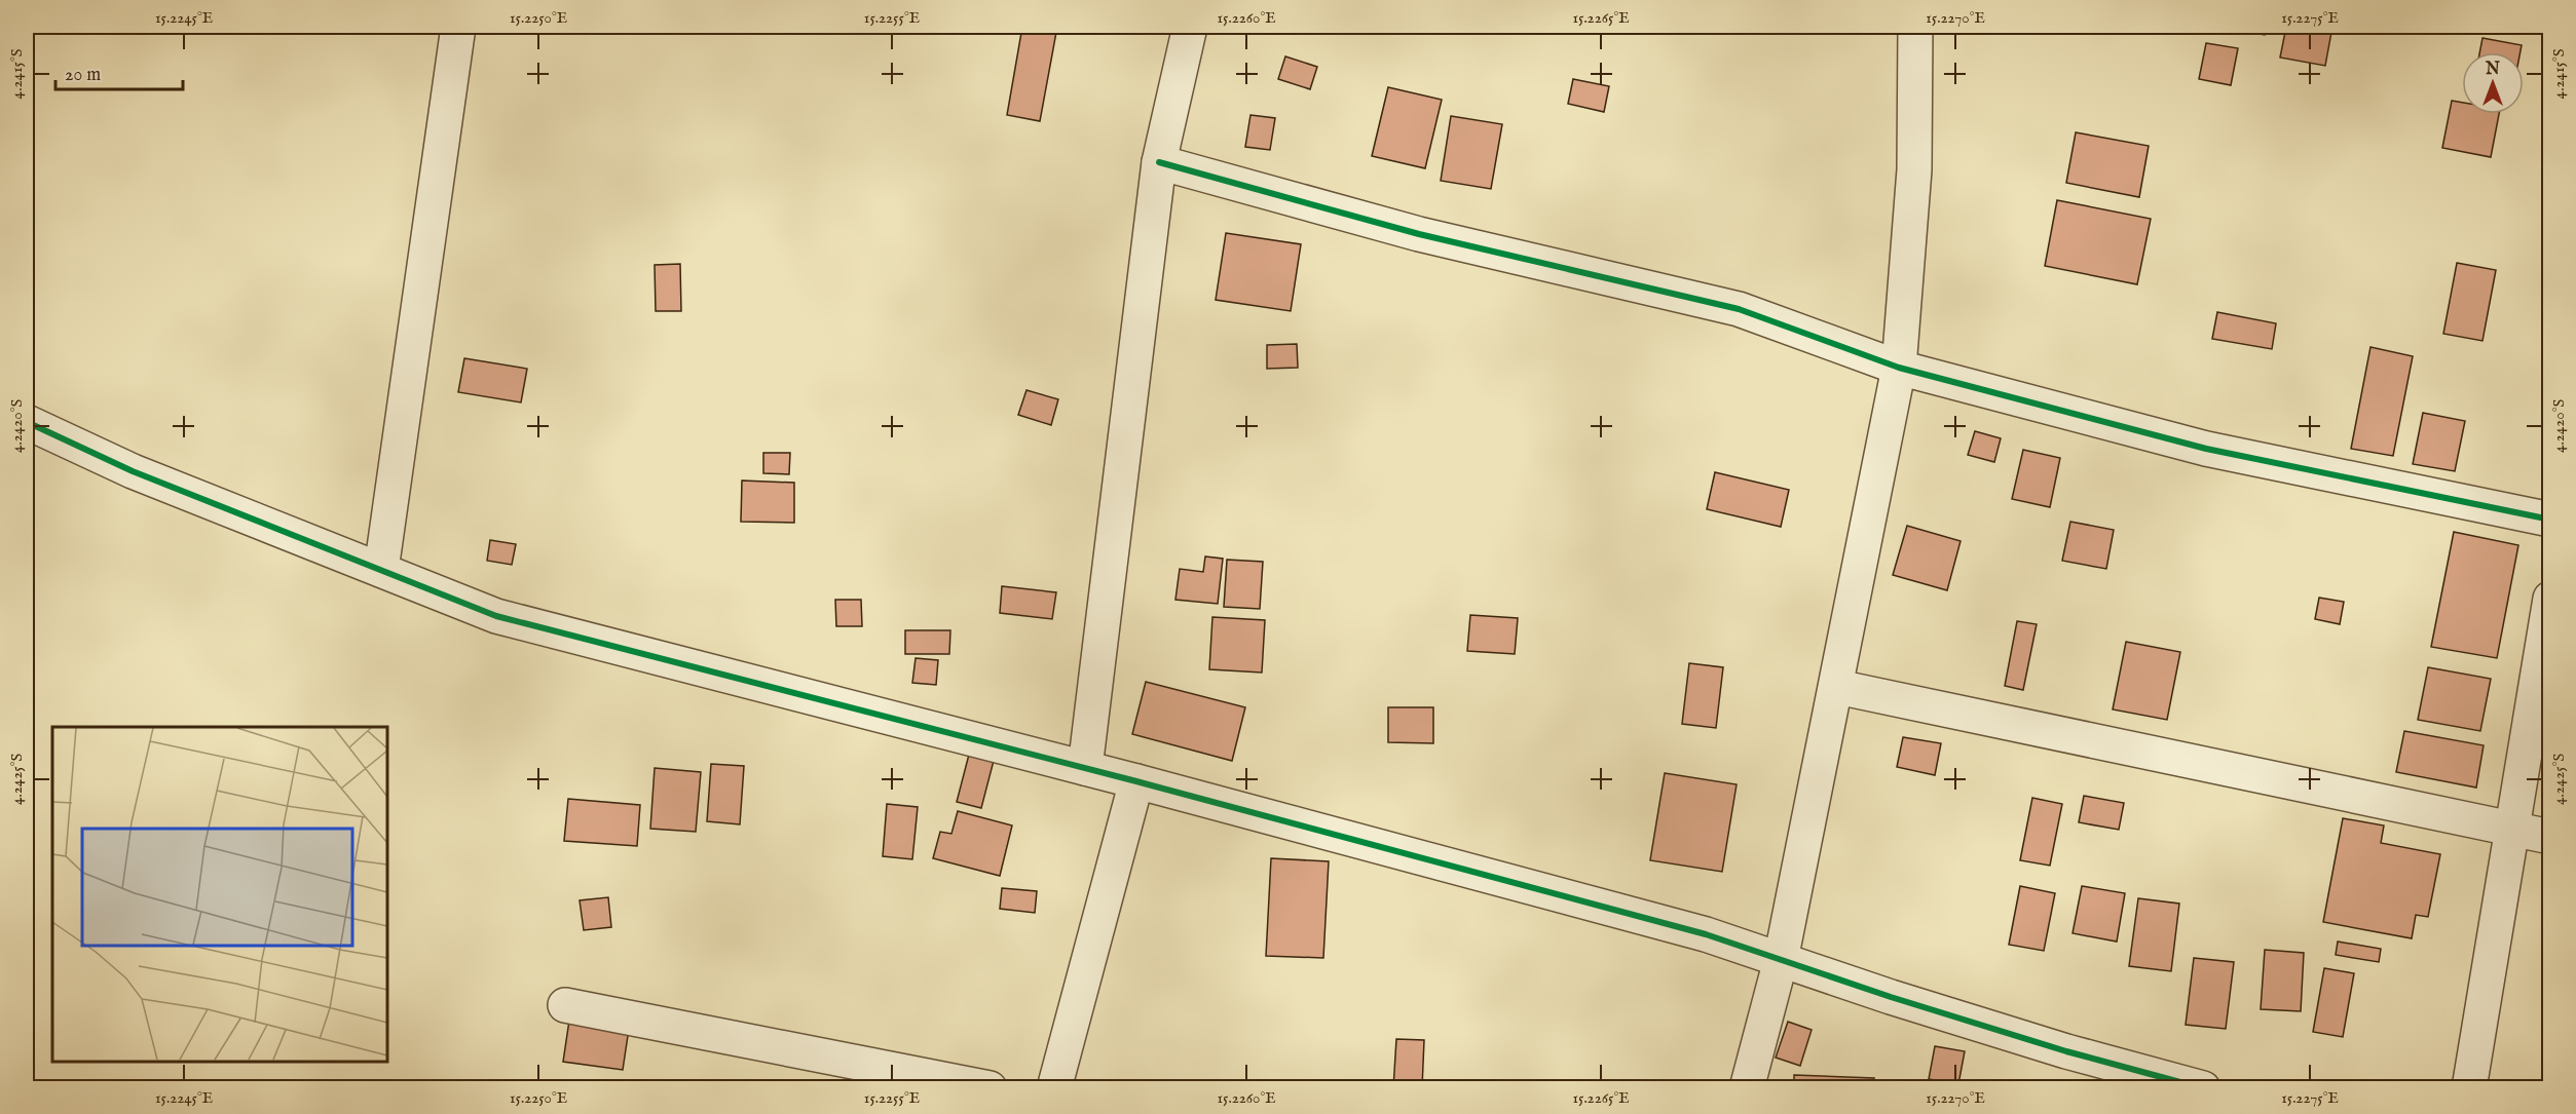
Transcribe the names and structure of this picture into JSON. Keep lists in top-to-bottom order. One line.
{"scale_bar":"20 m","north":"top","coordinates":["15.2245°E","15.2250°E","15.2255°E","15.2260°E","15.2265°E","15.2270°E","15.2275°E","4.2415°S","4.2420°S","4.2425°S"]}
